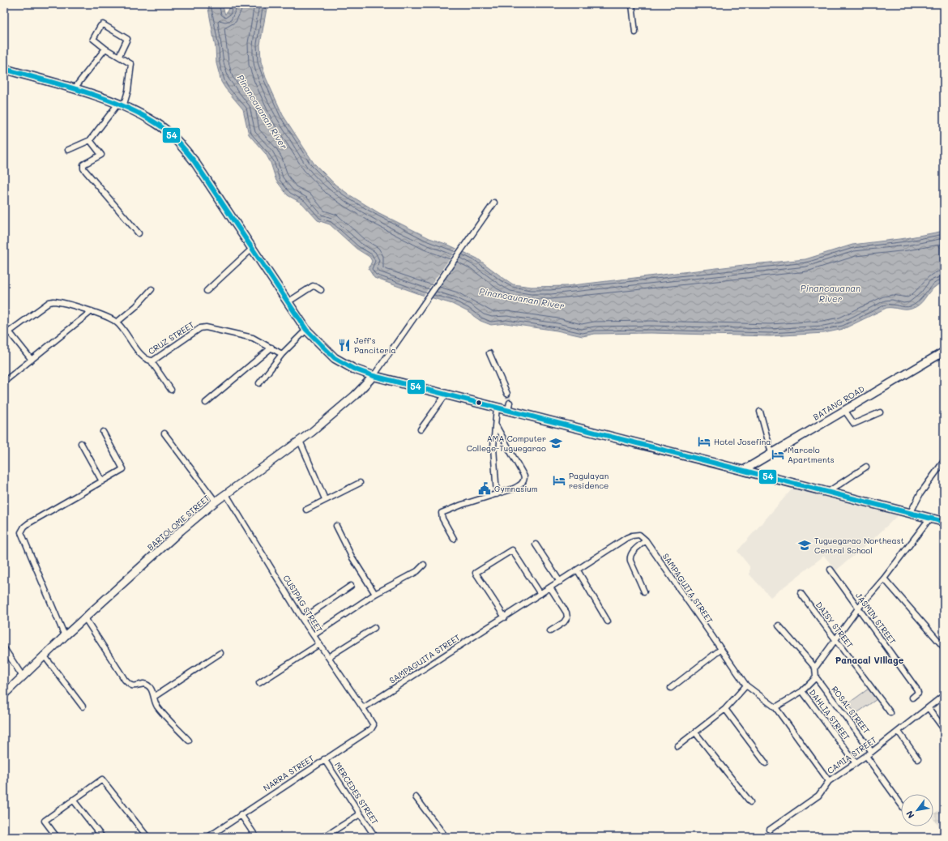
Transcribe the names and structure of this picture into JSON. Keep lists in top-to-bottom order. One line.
{"streets":{"street":["CRUZ STREET","BATANG ROAD","BARTOLOME STREET","SAMPAGUITA STREET","CUSIPAG STREET","JASMIN STREET","DAISY STREET","ROSAL STREET","DAHLIA STREET","CAMIA STREET","NARRA STREET","MERCEDES STREET"]},"crossings":[["BARTOLOME STREET","CUSIPAG STREET"],["SAMPAGUITA STREET","CUSIPAG STREET"],["SAMPAGUITA STREET","CAMIA STREET"],["CUSIPAG STREET","NARRA STREET"],["ROSAL STREET","CAMIA STREET"],["DAHLIA STREET","CAMIA STREET"],["NARRA STREET","MERCEDES STREET"]],"districts":["Panacal Village"],"water":["Pinancauanan River"],"places":{"restaurant":["Jeff's Panciteria"],"hotel":["Hotel Josefina","Marcelo Apartments","Pagulayan residence"],"school or university":["AMA Computer College-Tuguegarao","Tuguegarao Northeast Central School"],"public building":["Gymnasium"]},"lines":["transit line 54"],"north":"bottom left"}
